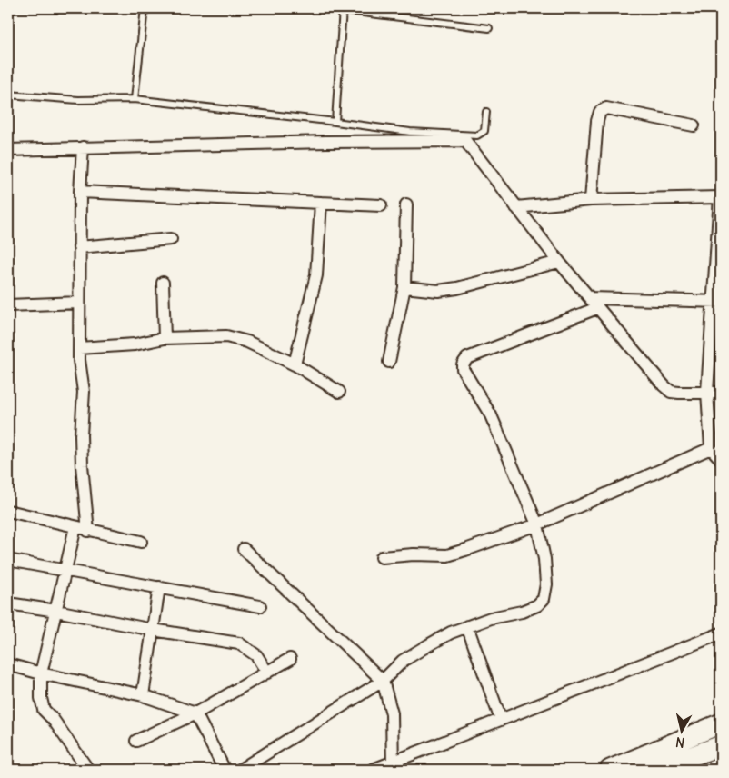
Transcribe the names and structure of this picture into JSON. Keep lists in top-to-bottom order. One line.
{"north":"bottom"}
